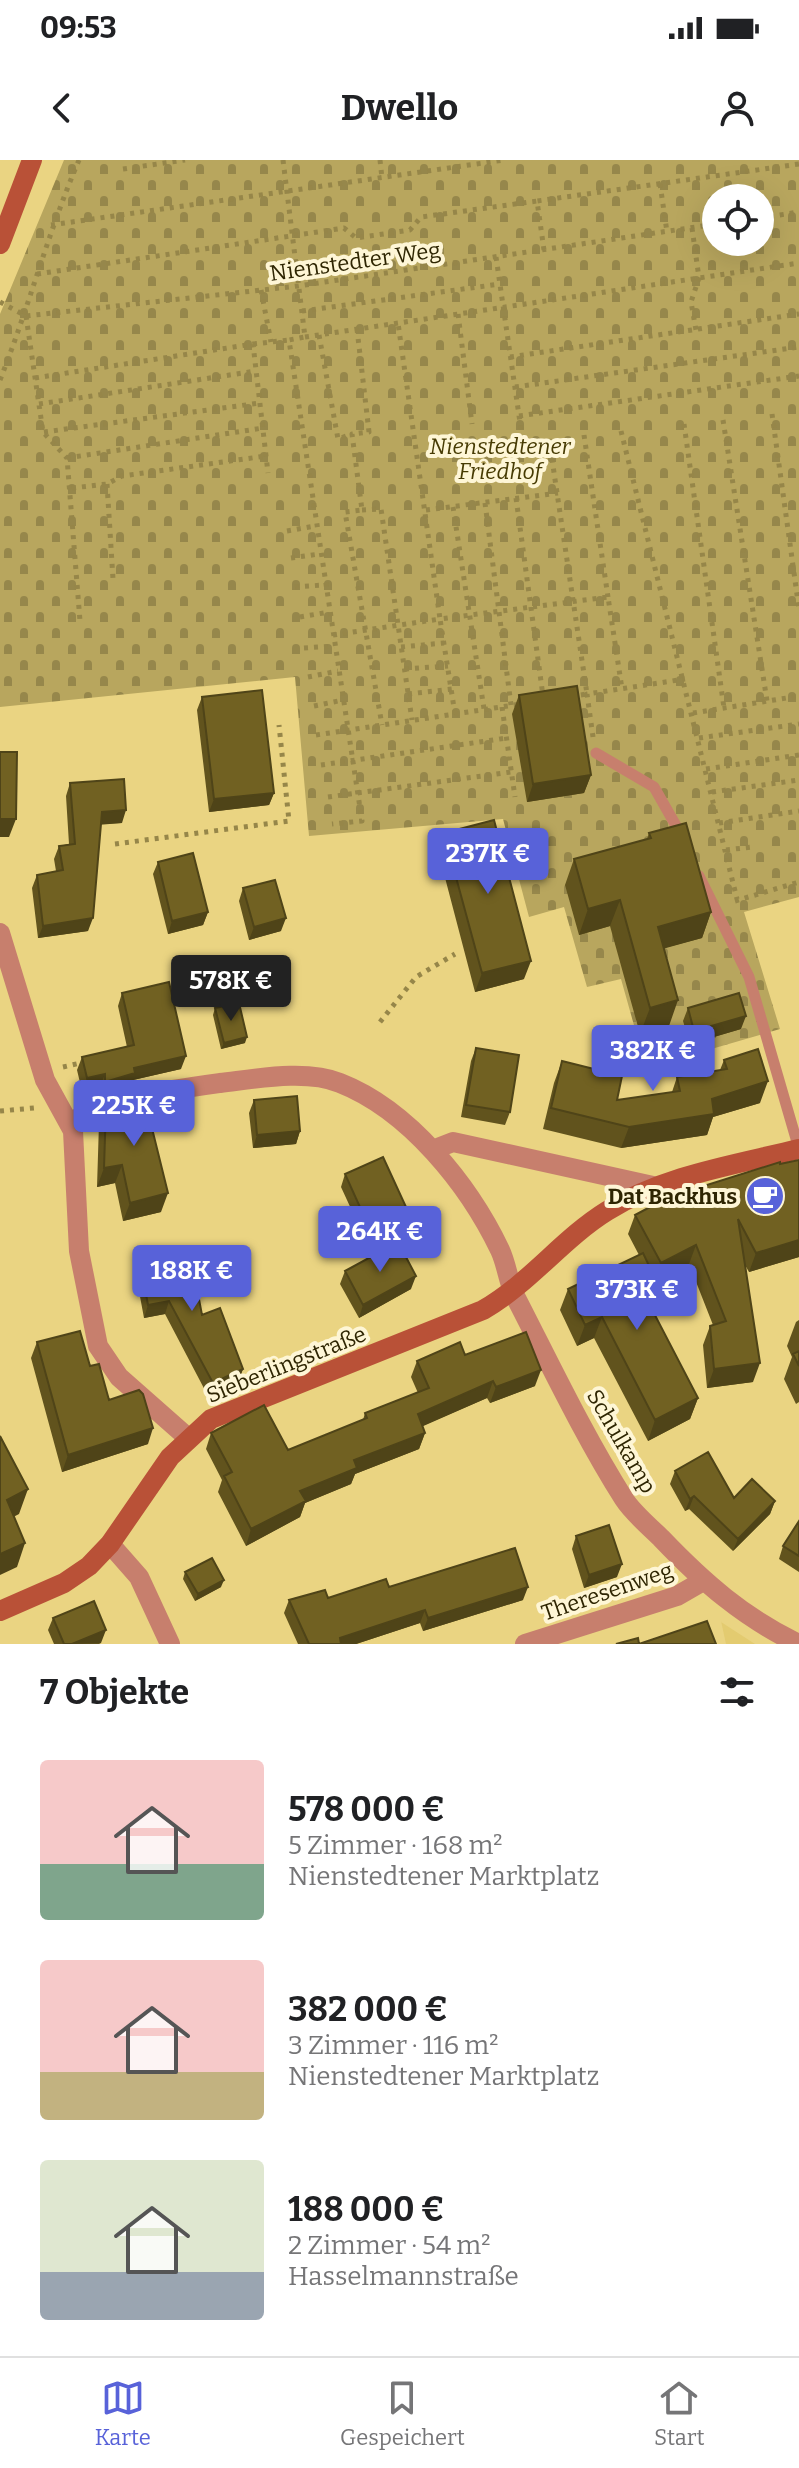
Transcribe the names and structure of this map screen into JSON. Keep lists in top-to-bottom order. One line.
{"streets":{"street":["Sieberlingstraße","Schulkamp","Theresenweg"],"path":["Nienstedter Weg"]},"crossings":[["Sieberlingstraße","Schulkamp"],["Schulkamp","Theresenweg"]],"parks":["Nienstedtener Friedhof"],"places":{"cafe":["Dat Backhus"]},"page":{"status":"09:53","header":"Dwello","price":["237K €","578K €","382K €","225K €","264K €","188K €","373K €"],"heading":"7 Objekte","list":[{"name":"578 000 €","note":"5 Zimmer · 168 m² · Nienstedtener Marktplatz"},{"name":"382 000 €","note":"3 Zimmer · 116 m² · Nienstedtener Marktplatz"},{"name":"188 000 €","note":"2 Zimmer · 54 m² · Hasselmannstraße"}],"tabs":["Karte","Gespeichert","Start"]}}
